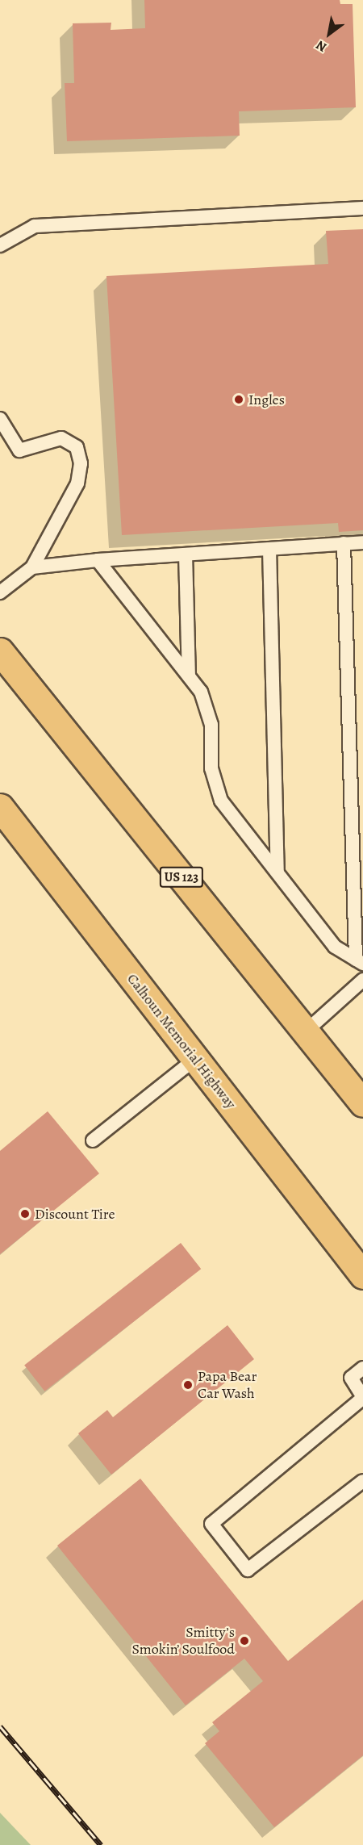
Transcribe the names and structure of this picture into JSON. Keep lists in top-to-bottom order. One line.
{"streets":{"highway":["US 123","Calhoun Memorial Highway"]},"places":["Ingles","Discount Tire","Papa Bear Car Wash","Smitty’s Smokin’ Soulfood"],"north":"bottom left"}
